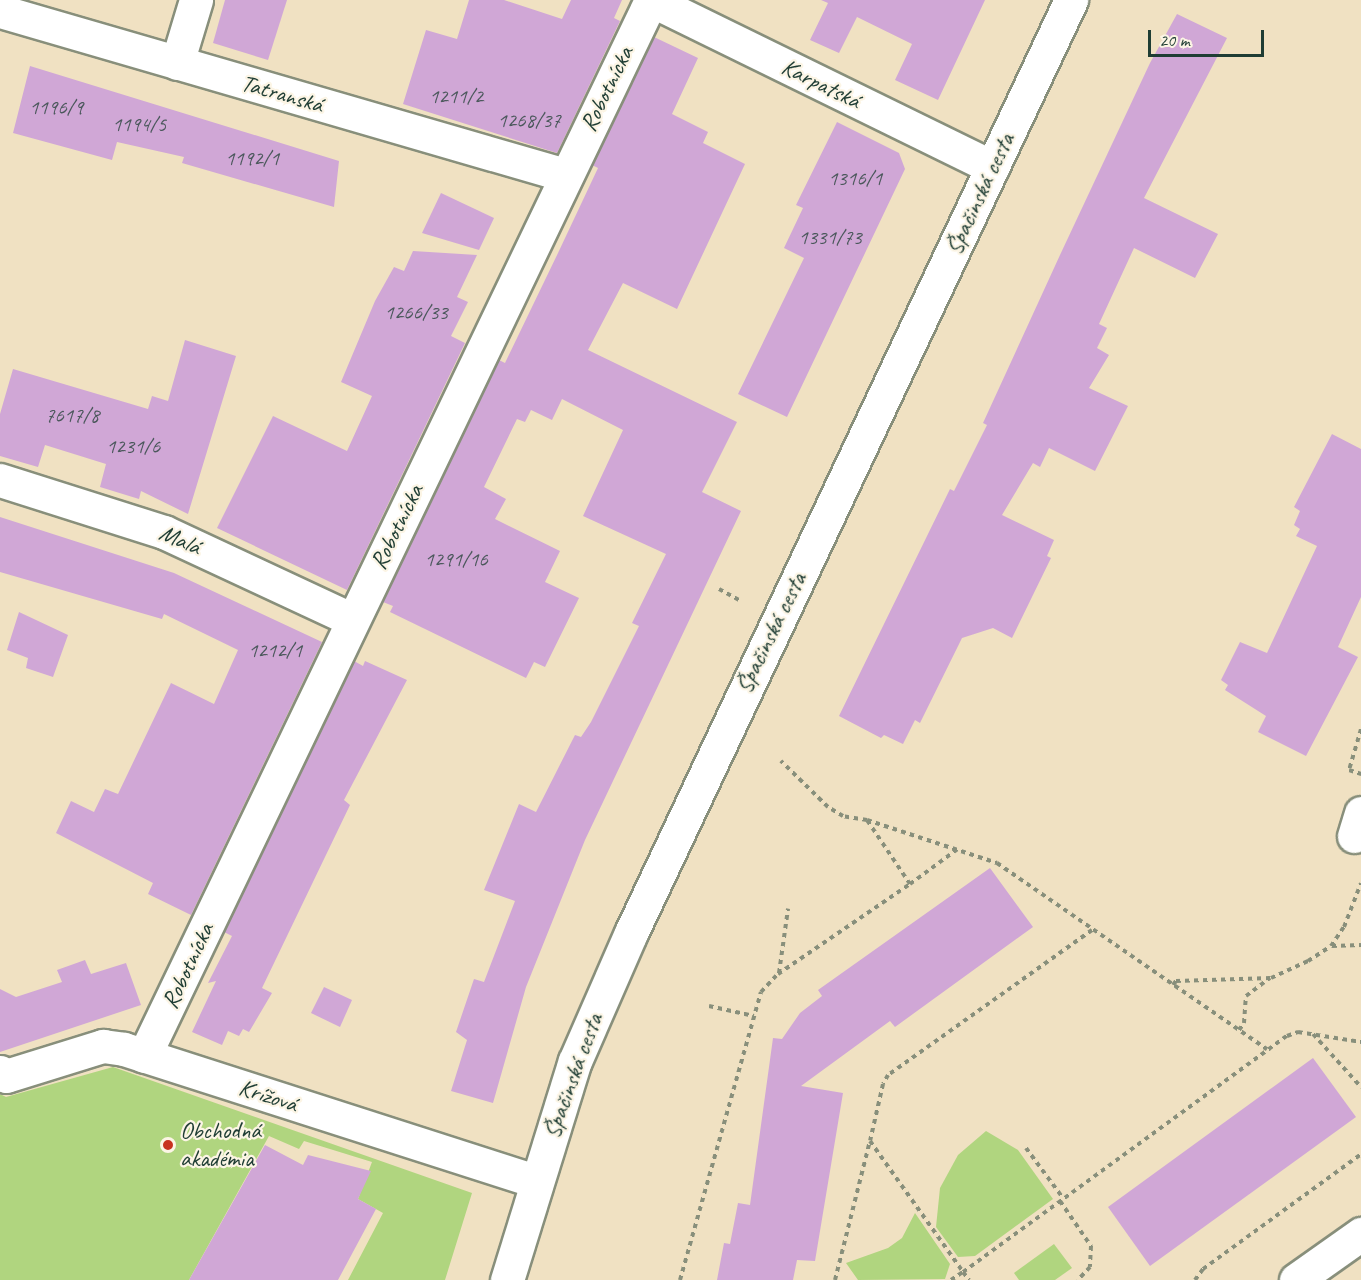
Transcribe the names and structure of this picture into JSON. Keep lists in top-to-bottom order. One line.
{"streets":{"street":["Karpatská","Robotnícka","Tatranská","Špačinská cesta","Malá","Krížová"]},"crossings":[["Karpatská","Robotnícka"],["Karpatská","Špačinská cesta"],["Robotnícka","Tatranská"],["Robotnícka","Malá"],["Robotnícka","Krížová"],["Špačinská cesta","Krížová"]],"places":["Obchodná akadémia"],"house_numbers":["1211/2","1196/9","1268/37","1194/5","1192/1","1316/1","1331/73","1266/33","7617/8","1231/6","1291/16","1212/1"],"scale_bar":"20 m"}
